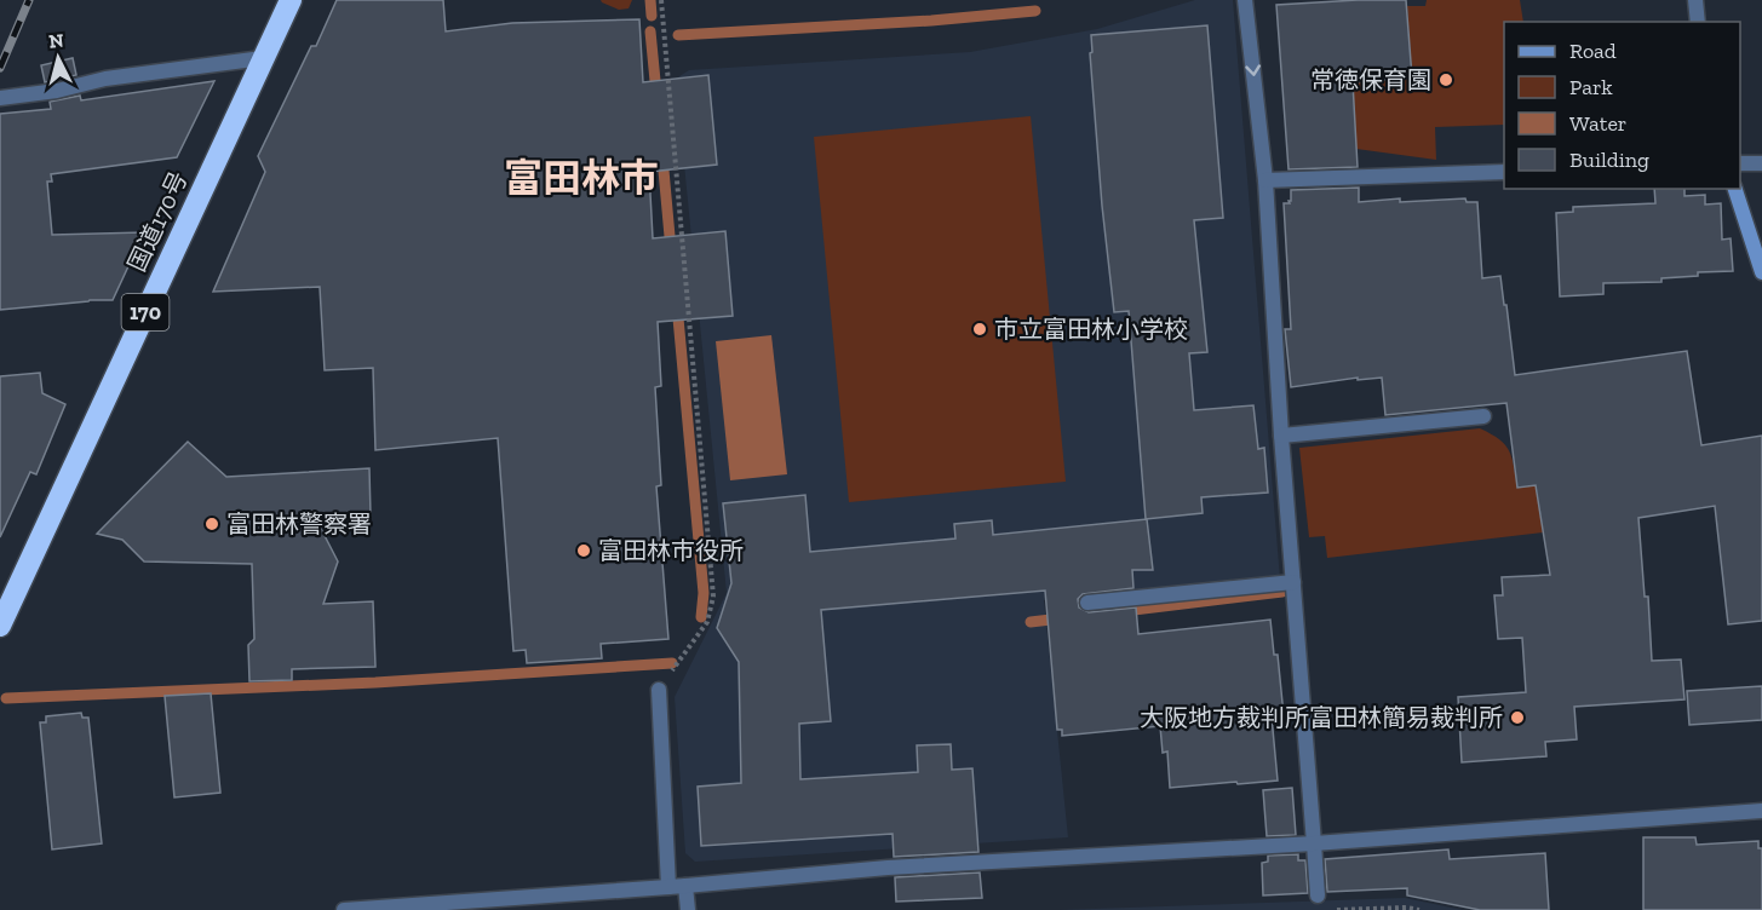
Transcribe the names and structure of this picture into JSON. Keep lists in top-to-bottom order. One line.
{"streets":{"highway":["国道170号","170"]},"districts":["富田林市"],"places":["常徳保育園","市立富田林小学校","富田林警察署","富田林市役所","大阪地方裁判所富田林簡易裁判所"],"legend":["Road","Park","Water","Building"],"north":"top"}
